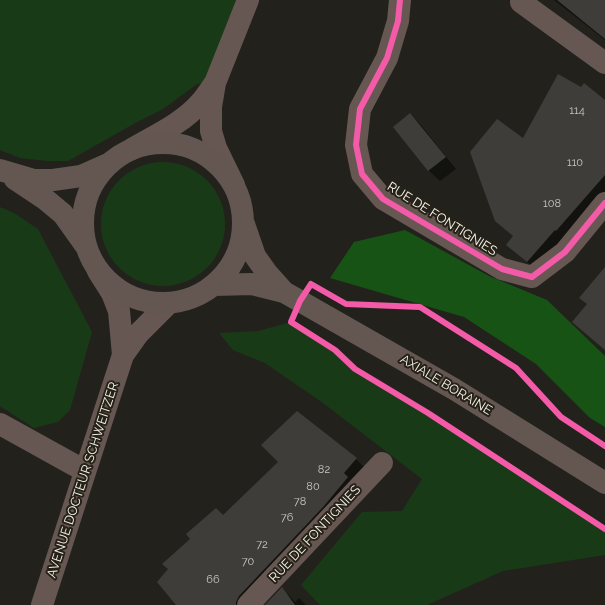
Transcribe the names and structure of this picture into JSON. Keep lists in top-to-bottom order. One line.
{"streets":{"main road":["AXIALE BORAINE"],"street":["RUE DE FONTIGNIES","AVENUE DOCTEUR SCHWEITZER"]},"house_numbers":["114","110","108","82","80","78","76","72","70","66"]}
